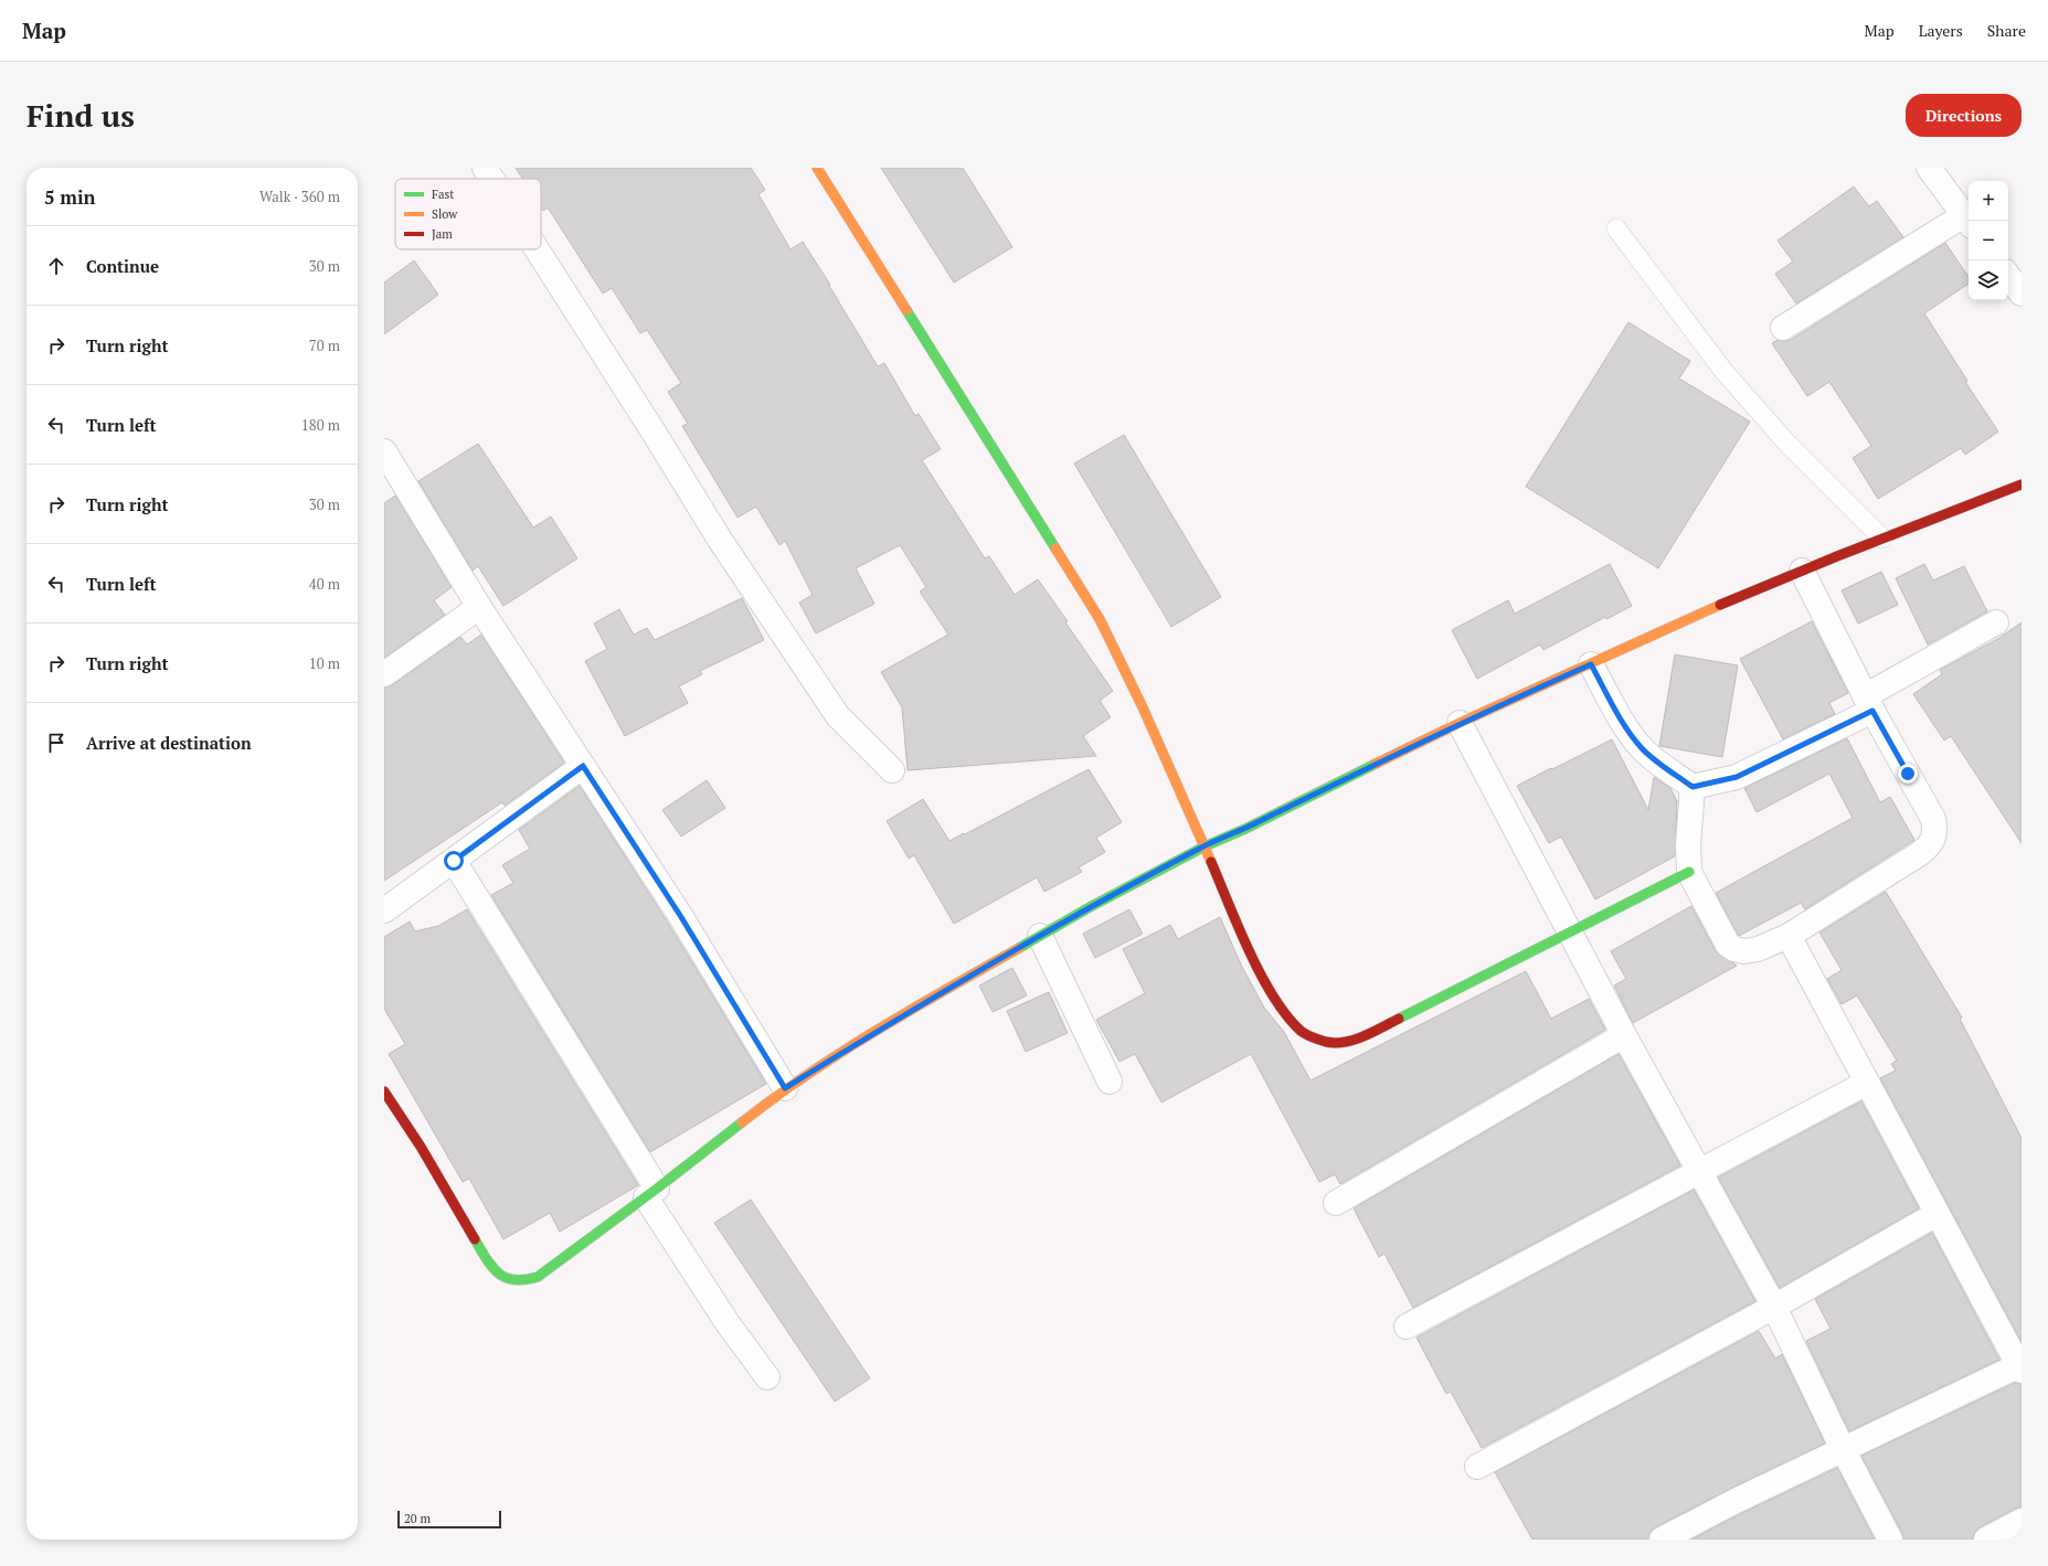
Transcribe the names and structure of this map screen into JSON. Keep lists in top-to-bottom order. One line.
{"legend":["Fast","Slow","Jam"],"scale_bar":"20 m","page":{"header":"Map","nav":["Map","Layers","Share"],"buttons":"Directions","title":"Find us","heading":["5 min","Walk · 360 m"],"map_buttons":["+","−"],"list":[["Continue","30 m"],["Turn right","70 m"],["Turn left","180 m"],["Turn right","30 m"],["Turn left","40 m"],["Turn right","10 m"],"Arrive at destination"],"scale":"20 m"}}
